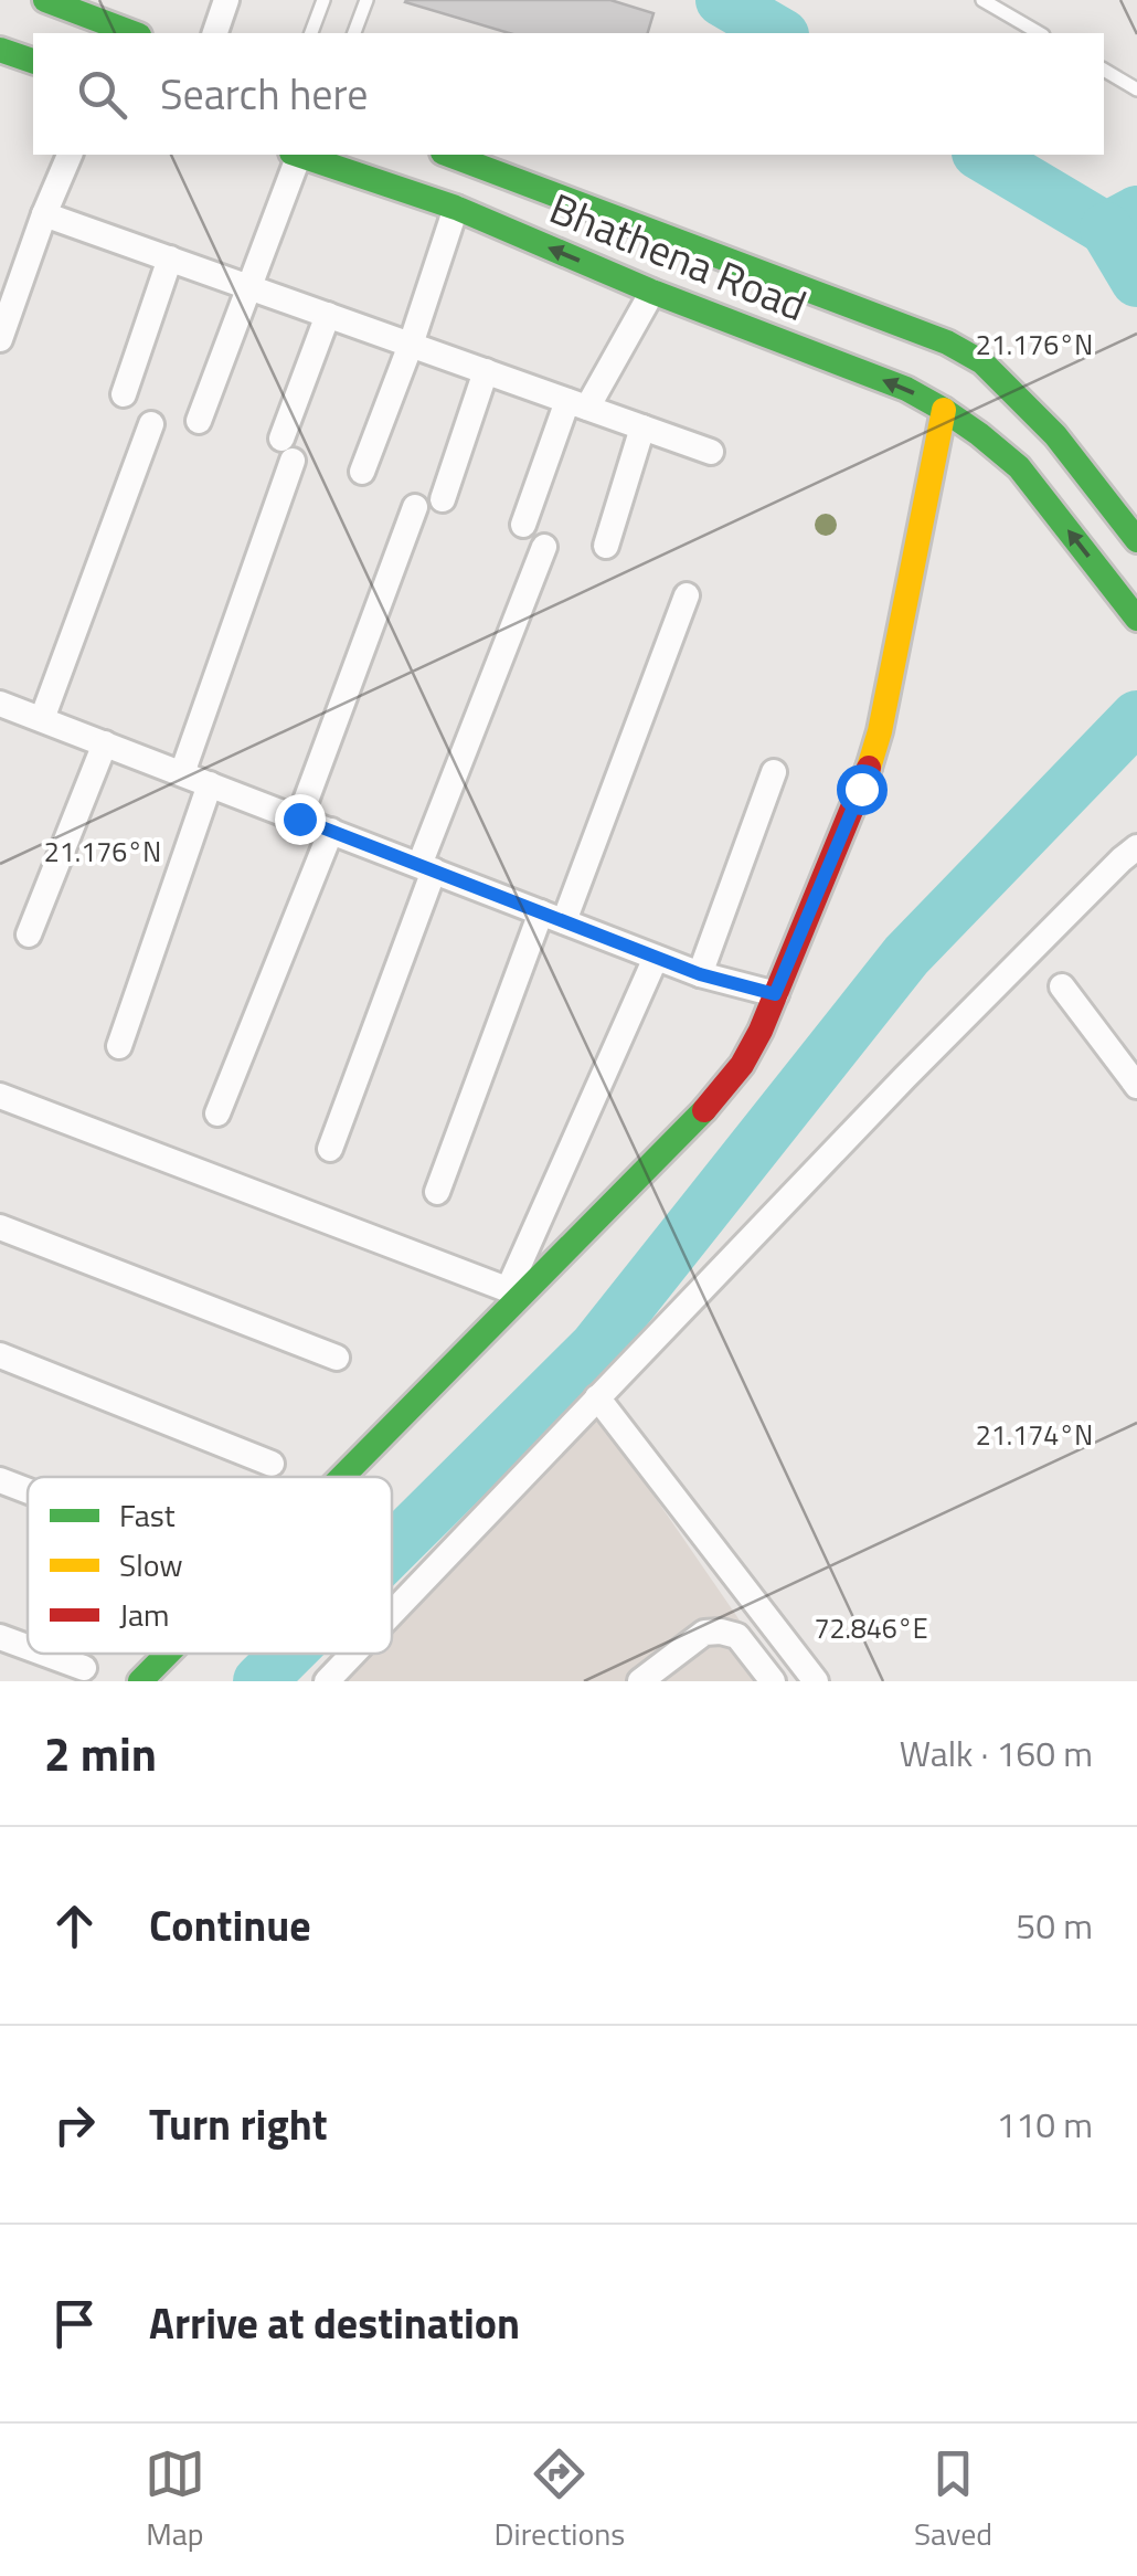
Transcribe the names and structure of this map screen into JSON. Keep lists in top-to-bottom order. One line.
{"streets":{"street":["Bhathena Road"]},"legend":["Fast","Slow","Jam"],"page":{"search":"Search here","heading":["2 min","Walk · 160 m"],"list":[["Continue","50 m"],["Turn right","110 m"],"Arrive at destination"],"nav":["Map","Directions","Saved"]},"coordinates":["21.176°N","21.174°N","72.846°E"]}
